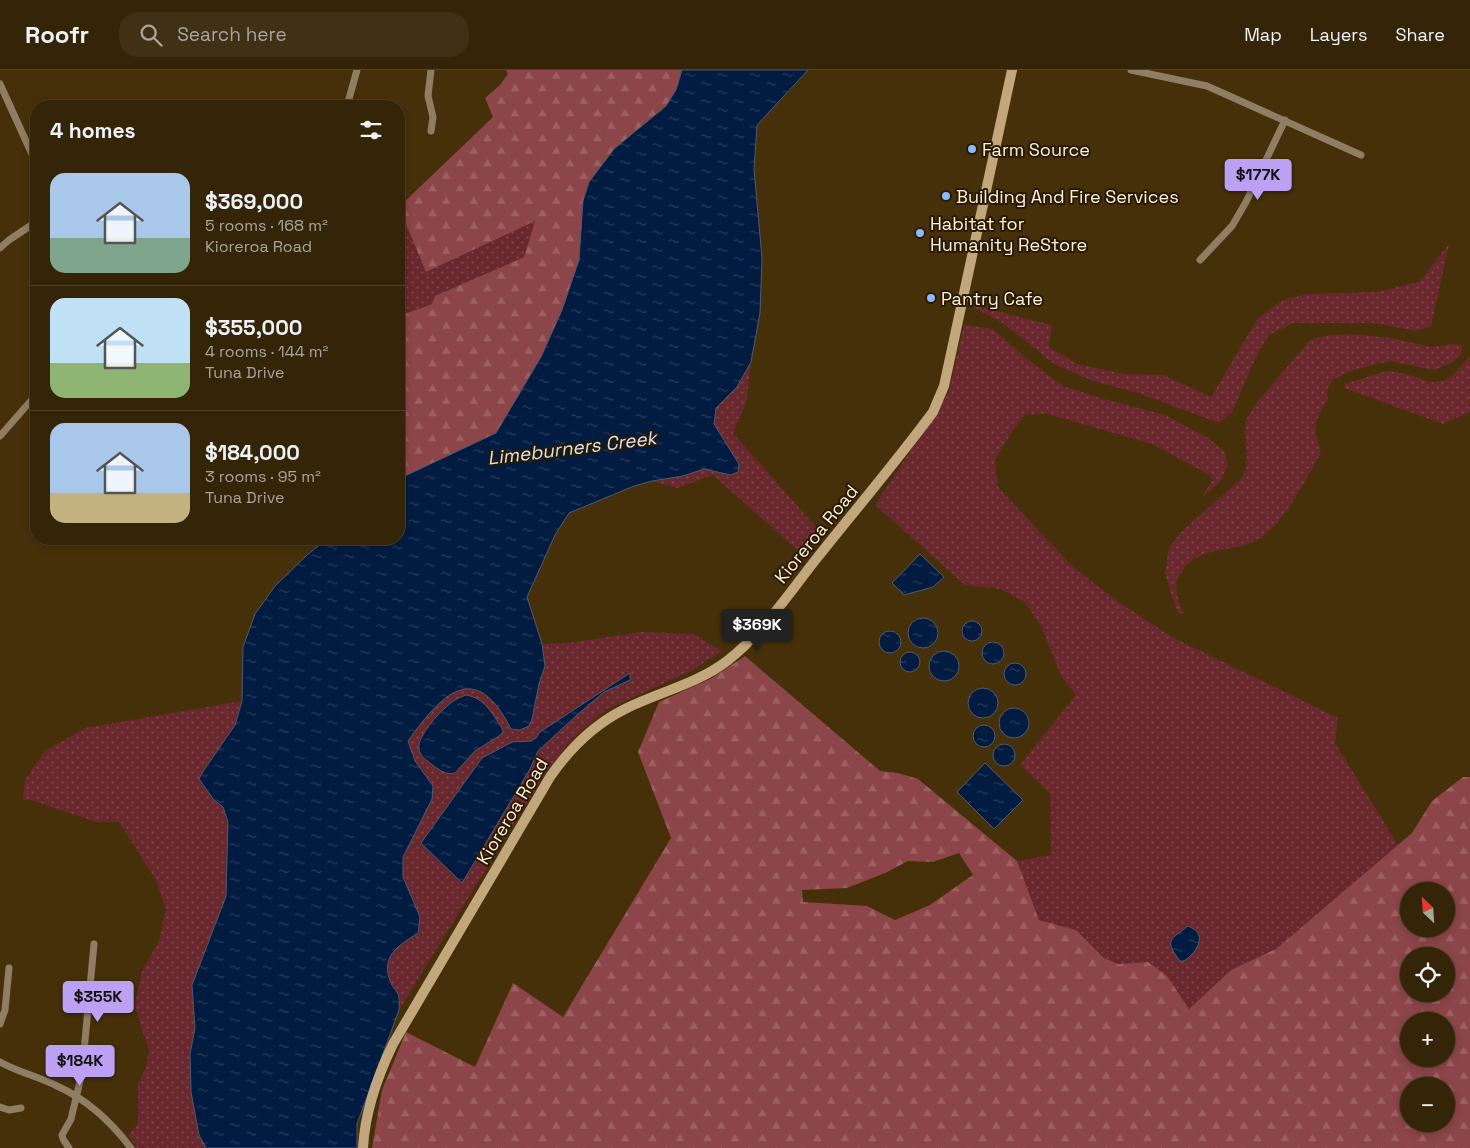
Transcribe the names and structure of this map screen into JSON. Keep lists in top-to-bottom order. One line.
{"streets":{"main road":["Kioreroa Road"]},"water":["Limeburners Creek"],"places":["Farm Source","Building And Fire Services","Habitat for Humanity ReStore","Pantry Cafe"],"north":"top left","page":{"header":"Roofr","search":"Search here","nav":["Map","Layers","Share"],"heading":"4 homes","price":["$177K","$369K","$355K","$184K"],"list":[{"name":"$369,000","note":"5 rooms · 168 m² · Kioreroa Road"},{"name":"$355,000","note":"4 rooms · 144 m² · Tuna Drive"},{"name":"$184,000","note":"3 rooms · 95 m² · Tuna Drive"}],"map_buttons":["+","−"]}}
